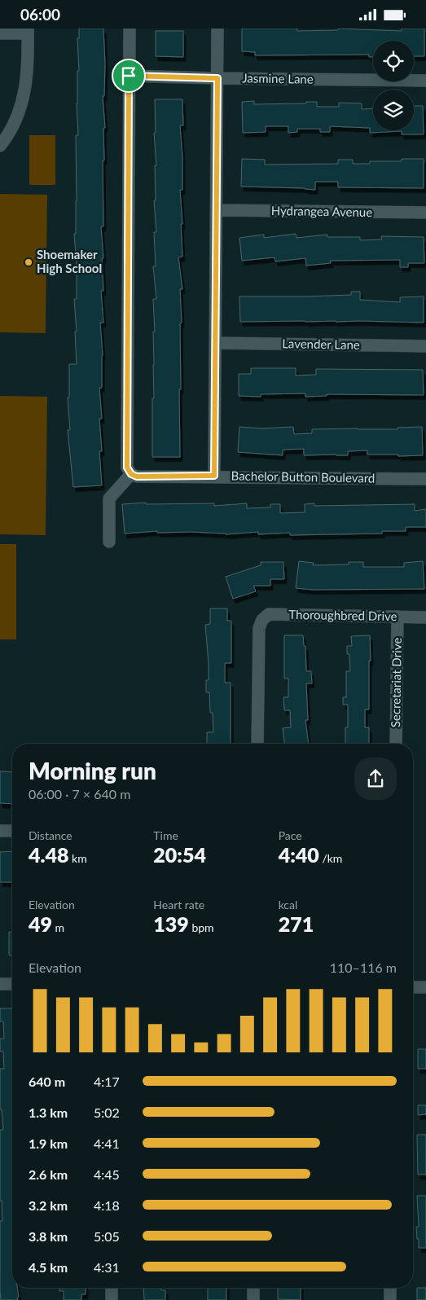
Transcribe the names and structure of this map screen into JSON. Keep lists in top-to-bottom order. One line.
{"streets":{"street":["Jasmine Lane","Hydrangea Avenue","Lavender Lane","Bachelor Button Boulevard","Thoroughbred Drive","Secretariat Drive"]},"crossings":[["Thoroughbred Drive","Secretariat Drive"]],"places":["Shoemaker High School"],"page":{"status":"06:00","heading":["Morning run","06:00 · 7 × 640 m"],"stats":[["Distance","4.48 km"],["Time","20:54"],["Pace","4:40 /km"],["Elevation","49 m"],["Heart rate","139 bpm"],["kcal","271"]],"chart":["Elevation","110–116 m"],"list":[{"name":"640 m","note":"4:17"},{"name":"1.3 km","note":"5:02"},{"name":"1.9 km","note":"4:41"},{"name":"2.6 km","note":"4:45"},{"name":"3.2 km","note":"4:18"},{"name":"3.8 km","note":"5:05"},{"name":"4.5 km","note":"4:31"}]}}
